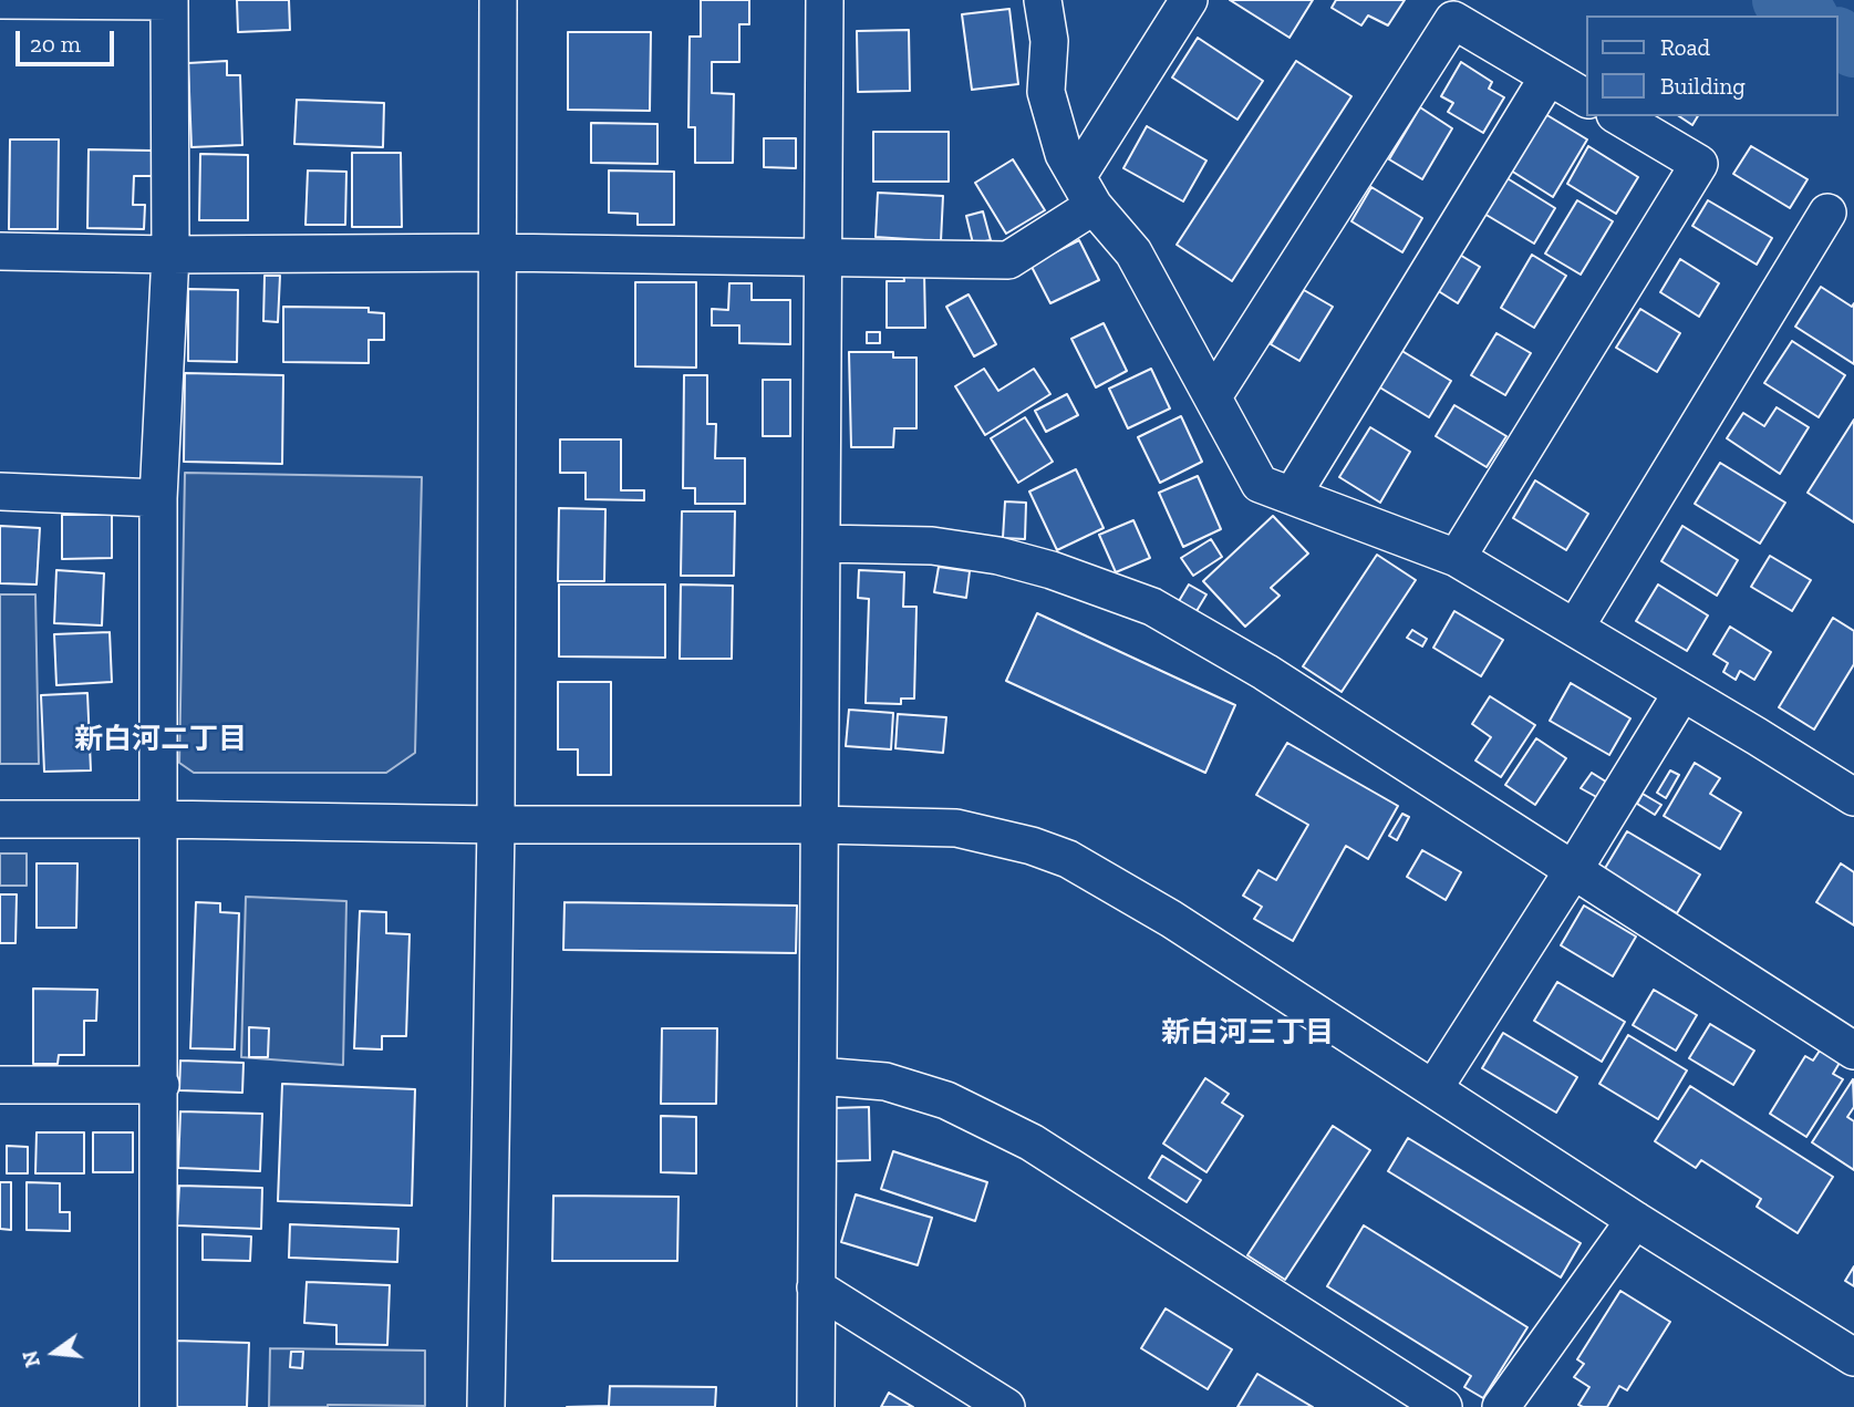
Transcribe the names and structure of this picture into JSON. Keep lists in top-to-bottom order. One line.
{"districts":["新白河二丁目","新白河三丁目"],"legend":["Road","Building"],"scale_bar":"20 m","north":"left"}
